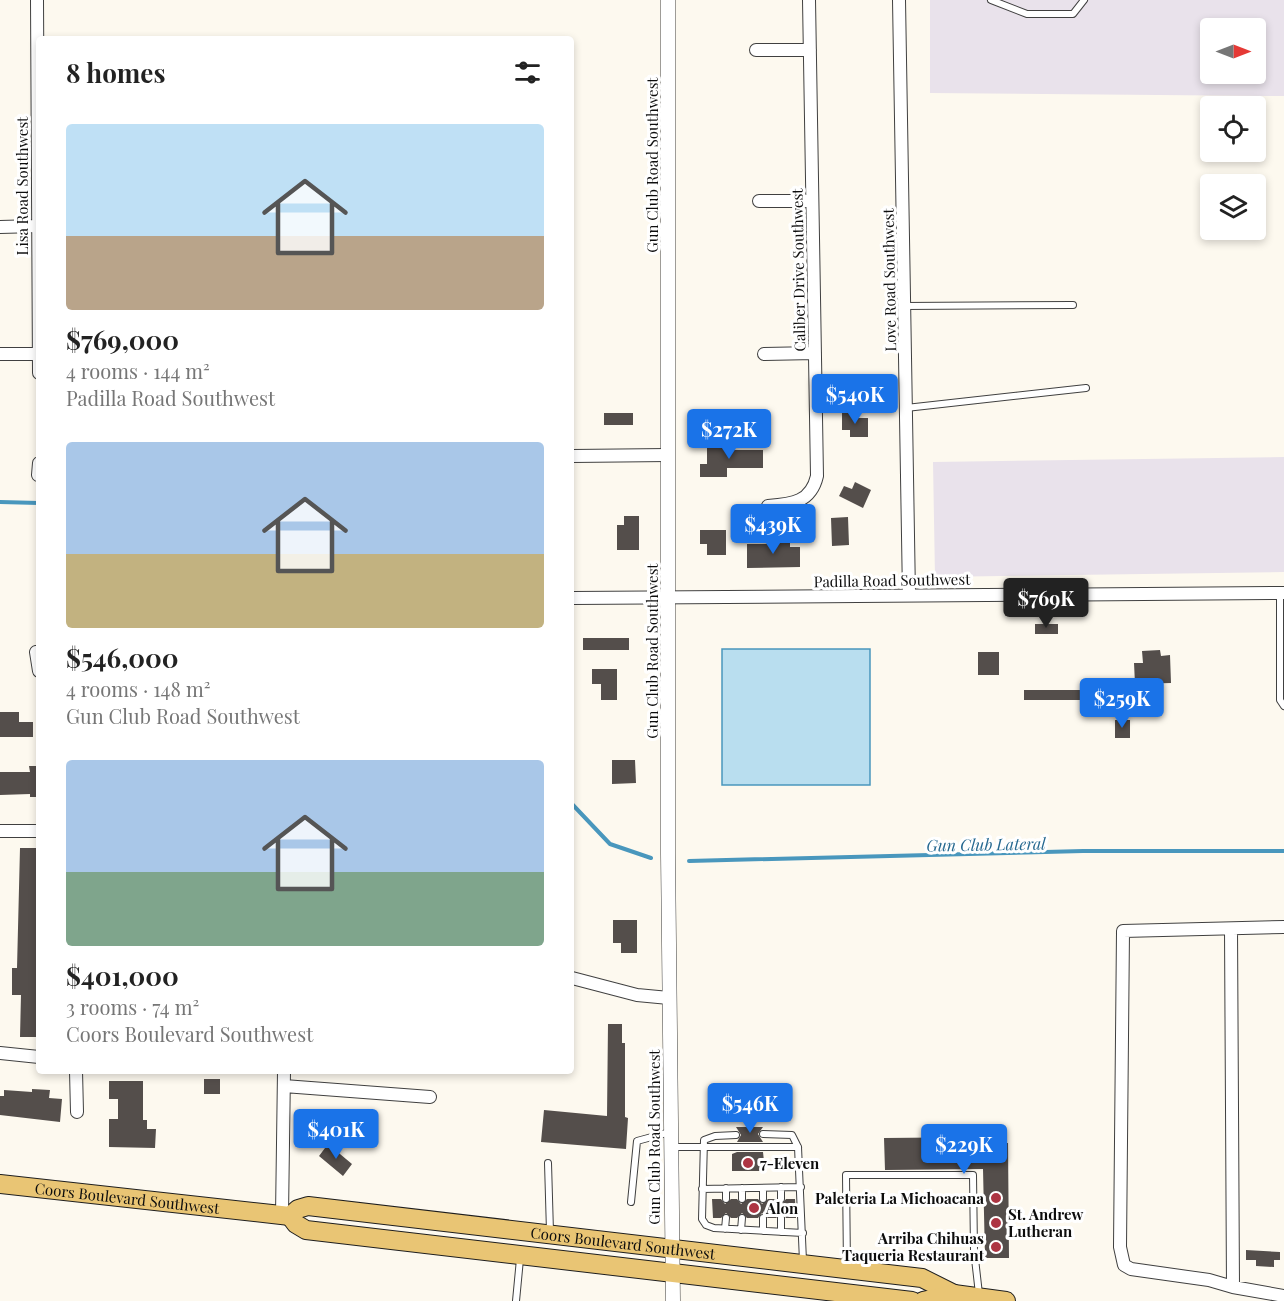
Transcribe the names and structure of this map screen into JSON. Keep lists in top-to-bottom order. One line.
{"streets":{"main road":["Coors Boulevard Southwest"],"street":["Gun Club Road Southwest","Lisa Road Southwest","Caliber Drive Southwest","Love Road Southwest","Padilla Road Southwest"]},"crossings":[["Gun Club Road Southwest","Padilla Road Southwest"],["Gun Club Road Southwest","Coors Boulevard Southwest"],["Love Road Southwest","Padilla Road Southwest"]],"water":["Gun Club Lateral"],"places":["7-Eleven","Paleteria La Michoacana","Alon","St. Andrew Lutheran","Arriba Chihuas Taqueria Restaurant"],"north":"right","page":{"heading":"8 homes","list":[{"name":"$769,000","note":"4 rooms · 144 m² · Padilla Road Southwest"},{"name":"$546,000","note":"4 rooms · 148 m² · Gun Club Road Southwest"},{"name":"$401,000","note":"3 rooms · 74 m² · Coors Boulevard Southwest"}],"price":["$540K","$272K","$439K","$769K","$259K","$546K","$401K","$229K"]}}
